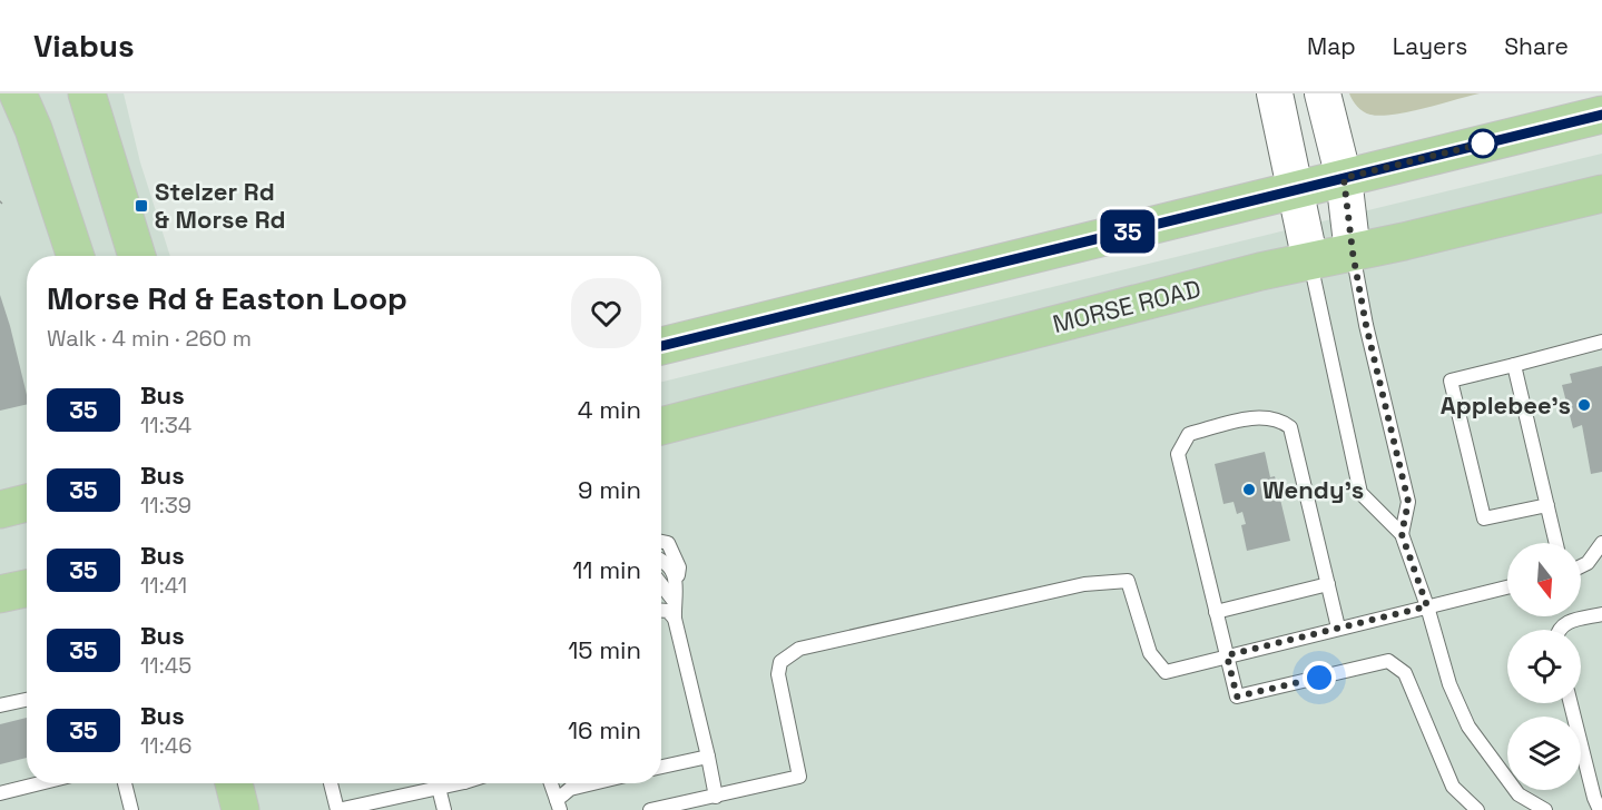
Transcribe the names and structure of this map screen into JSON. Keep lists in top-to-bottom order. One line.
{"streets":{"main road":["MORSE ROAD"]},"places":{"transit":["Stelzer Rd & Morse Rd"],"other":["Applebee's","Wendy's"]},"lines":["bus line 35"],"north":"bottom","page":{"header":"Viabus","nav":["Map","Layers","Share"],"on_map":"35","heading":["Morse Rd & Easton Loop","Walk · 4 min · 260 m"],"list":[{"mark":"35","name":"Bus","note":"11:34","value":"4 min"},{"mark":"35","name":"Bus","note":"11:39","value":"9 min"},{"mark":"35","name":"Bus","note":"11:41","value":"11 min"},{"mark":"35","name":"Bus","note":"11:45","value":"15 min"},{"mark":"35","name":"Bus","note":"11:46","value":"16 min"}]}}
